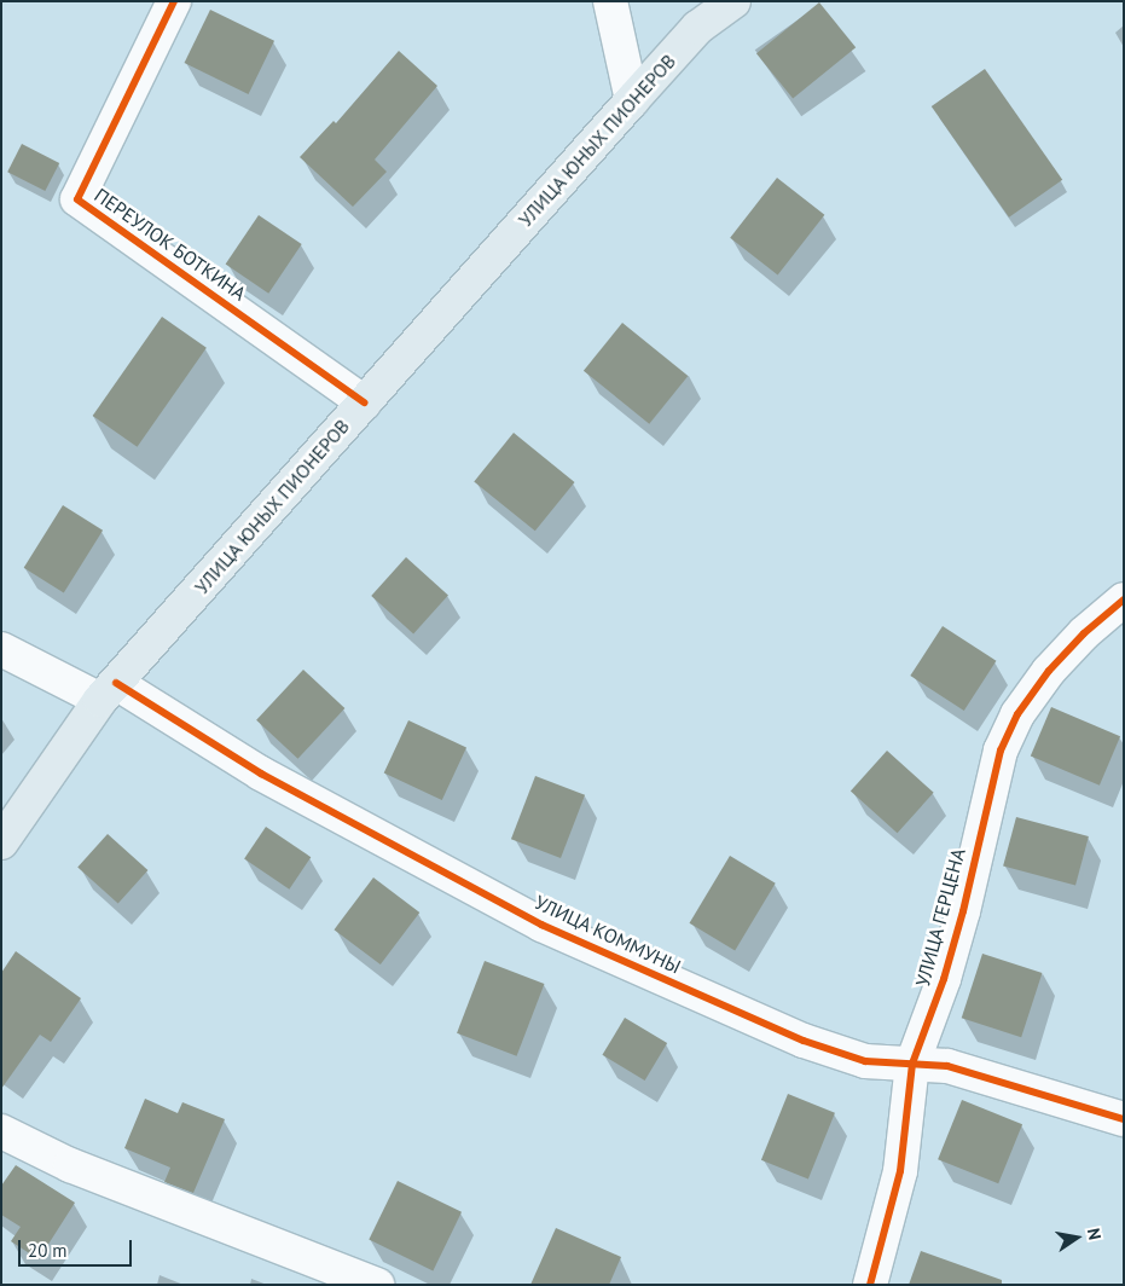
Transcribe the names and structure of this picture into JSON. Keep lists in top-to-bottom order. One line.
{"streets":{"main road":["УЛИЦА ЮНЫХ ПИОНЕРОВ"],"street":["ПЕРЕУЛОК БОТКИНА","УЛИЦА ГЕРЦЕНА","УЛИЦА КОММУНЫ"]},"crossings":[["УЛИЦА ЮНЫХ ПИОНЕРОВ","ПЕРЕУЛОК БОТКИНА"],["УЛИЦА ЮНЫХ ПИОНЕРОВ","УЛИЦА КОММУНЫ"],["УЛИЦА ГЕРЦЕНА","УЛИЦА КОММУНЫ"]],"scale_bar":"20 m","north":"right"}
